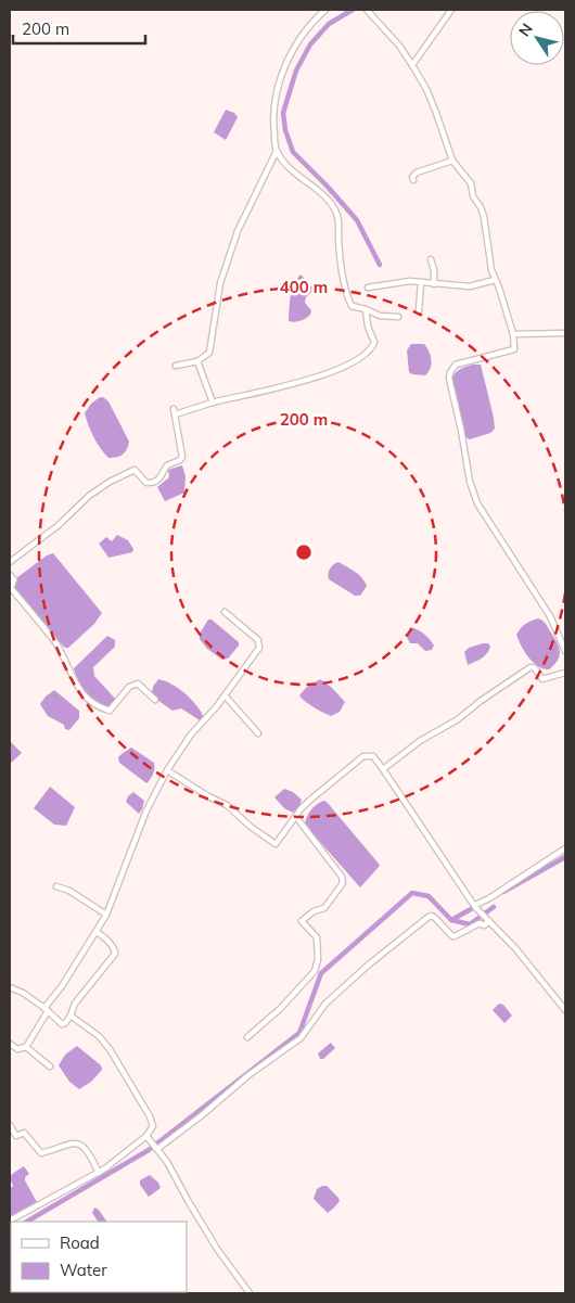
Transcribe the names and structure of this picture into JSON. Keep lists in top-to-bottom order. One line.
{"legend":["Road","Water"],"scale_bar":"200 m","north":"top left","rings":["400 m","200 m"]}
